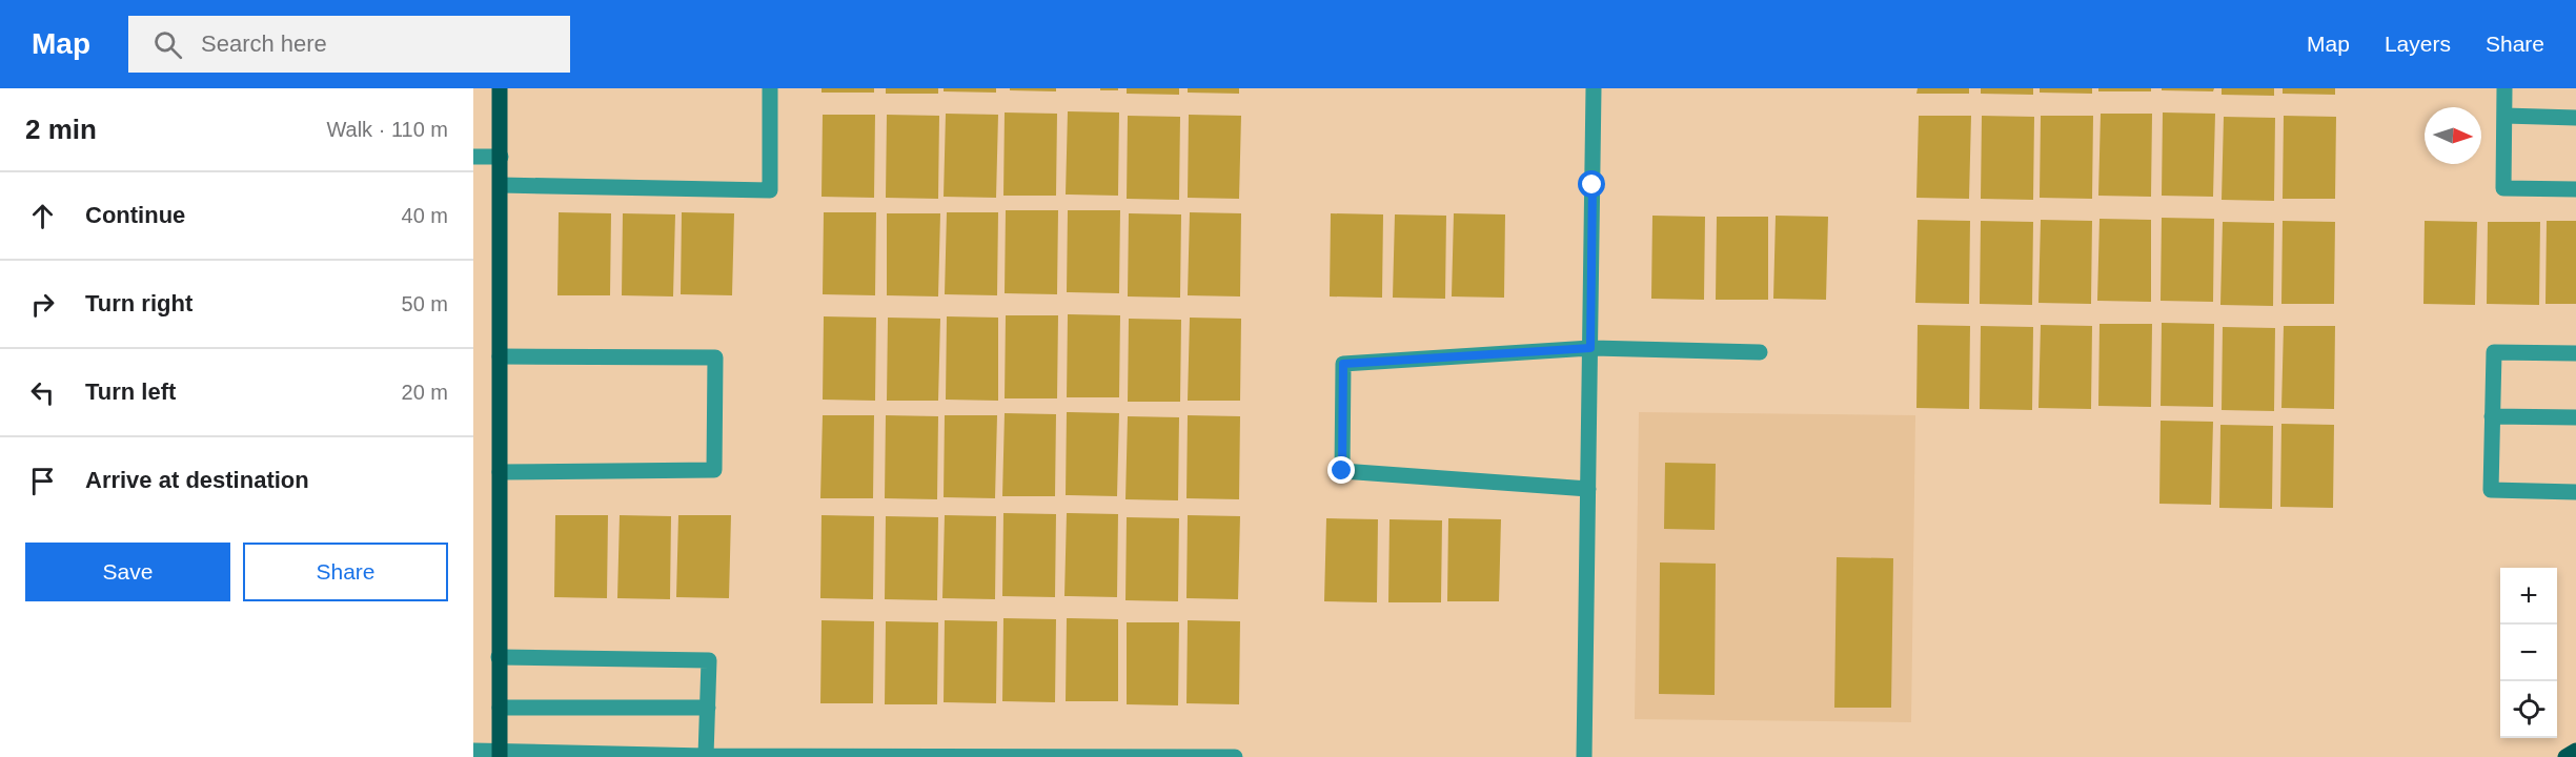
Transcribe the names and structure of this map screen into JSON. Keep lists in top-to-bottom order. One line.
{"north":"right","page":{"header":"Map","search":"Search here","nav":["Map","Layers","Share"],"heading":["2 min","Walk · 110 m"],"list":[["Continue","40 m"],["Turn right","50 m"],["Turn left","20 m"],"Arrive at destination"],"buttons":["Save","Share"],"map_buttons":["+","−"]}}
